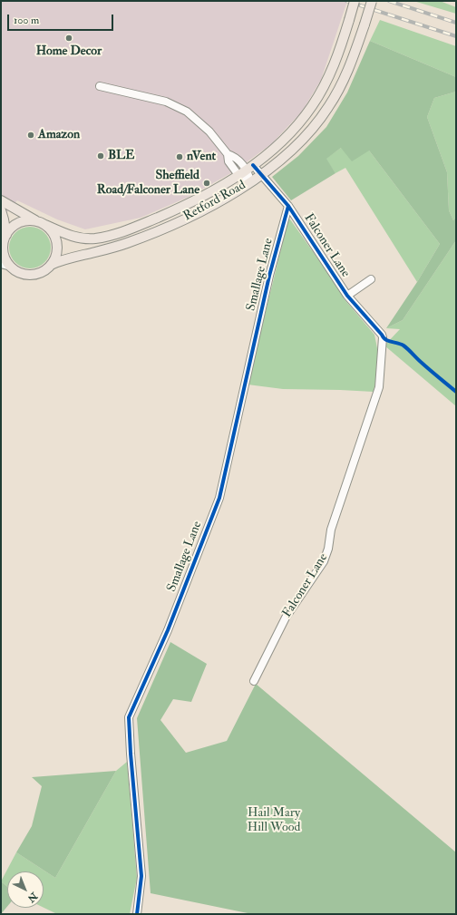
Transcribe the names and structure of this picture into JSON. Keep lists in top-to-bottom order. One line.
{"streets":{"main road":["Retford Road"],"street":["Falconer Lane","Smallage Lane"]},"crossings":[["Retford Road","Falconer Lane"],["Falconer Lane","Smallage Lane"]],"parks":["Hail Mary Hill Wood"],"places":["Home Decor","Amazon","BLE","nVent","Sheffield Road/Falconer Lane"],"scale_bar":"100 m","north":"bottom right"}
